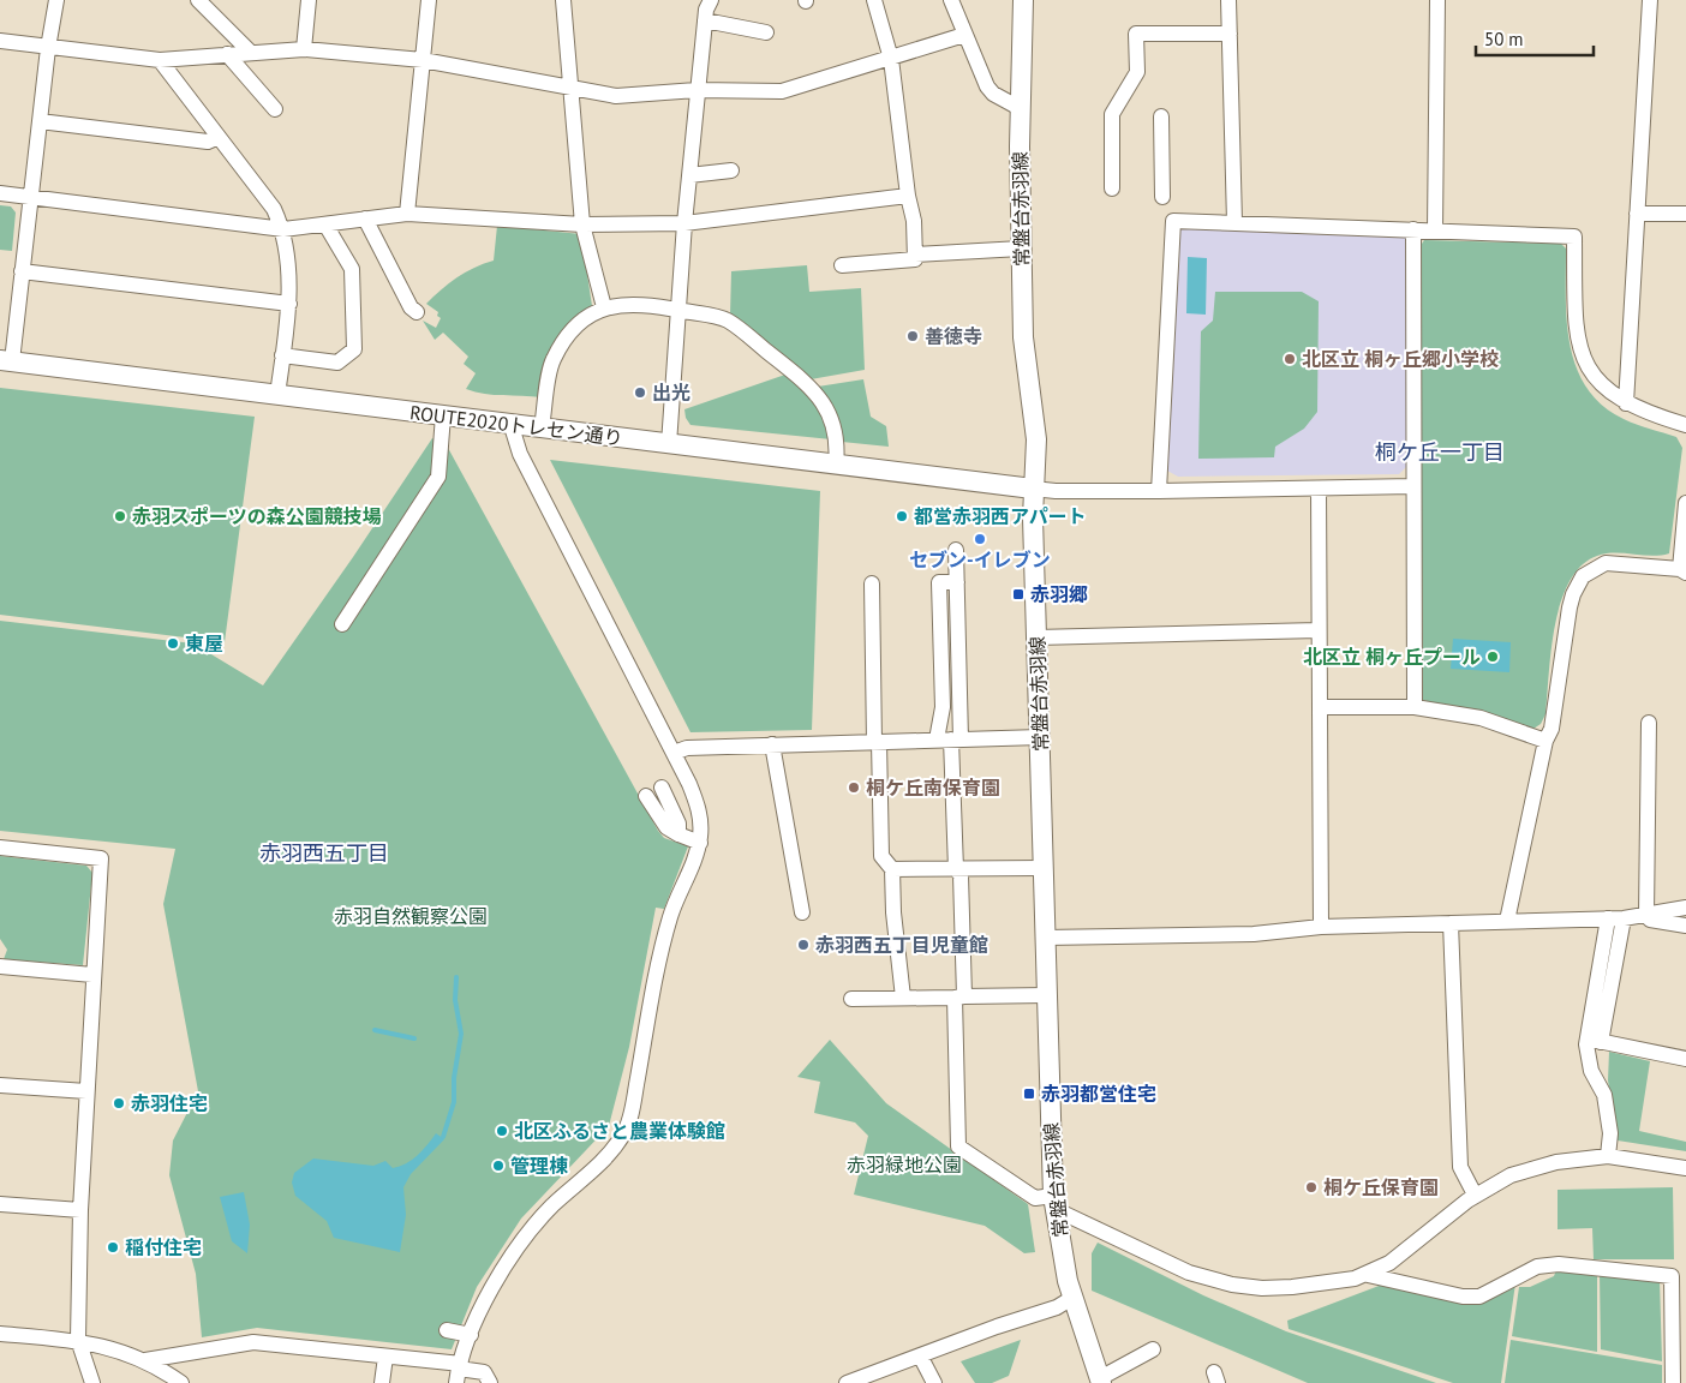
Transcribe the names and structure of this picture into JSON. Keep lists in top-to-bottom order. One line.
{"streets":{"main road":["常盤台赤羽線","ROUTE2020トレセン通り"]},"crossings":[["常盤台赤羽線","ROUTE2020トレセン通り"]],"districts":["桐ケ丘一丁目","赤羽西五丁目"],"parks":["赤羽自然観察公園","赤羽緑地公園"],"places":{"other":["善徳寺","北区立 桐ヶ丘郷小学校","出光","赤羽スポーツの森公園競技場","都営赤羽西アパート","セブン-イレブン","東屋","北区立 桐ヶ丘プール","桐ケ丘南保育園","赤羽西五丁目児童館","赤羽住宅","北区ふるさと農業体験館","管理棟","桐ケ丘保育園","稲付住宅"],"transit":["赤羽郷","赤羽都営住宅"]},"scale_bar":"50 m"}
